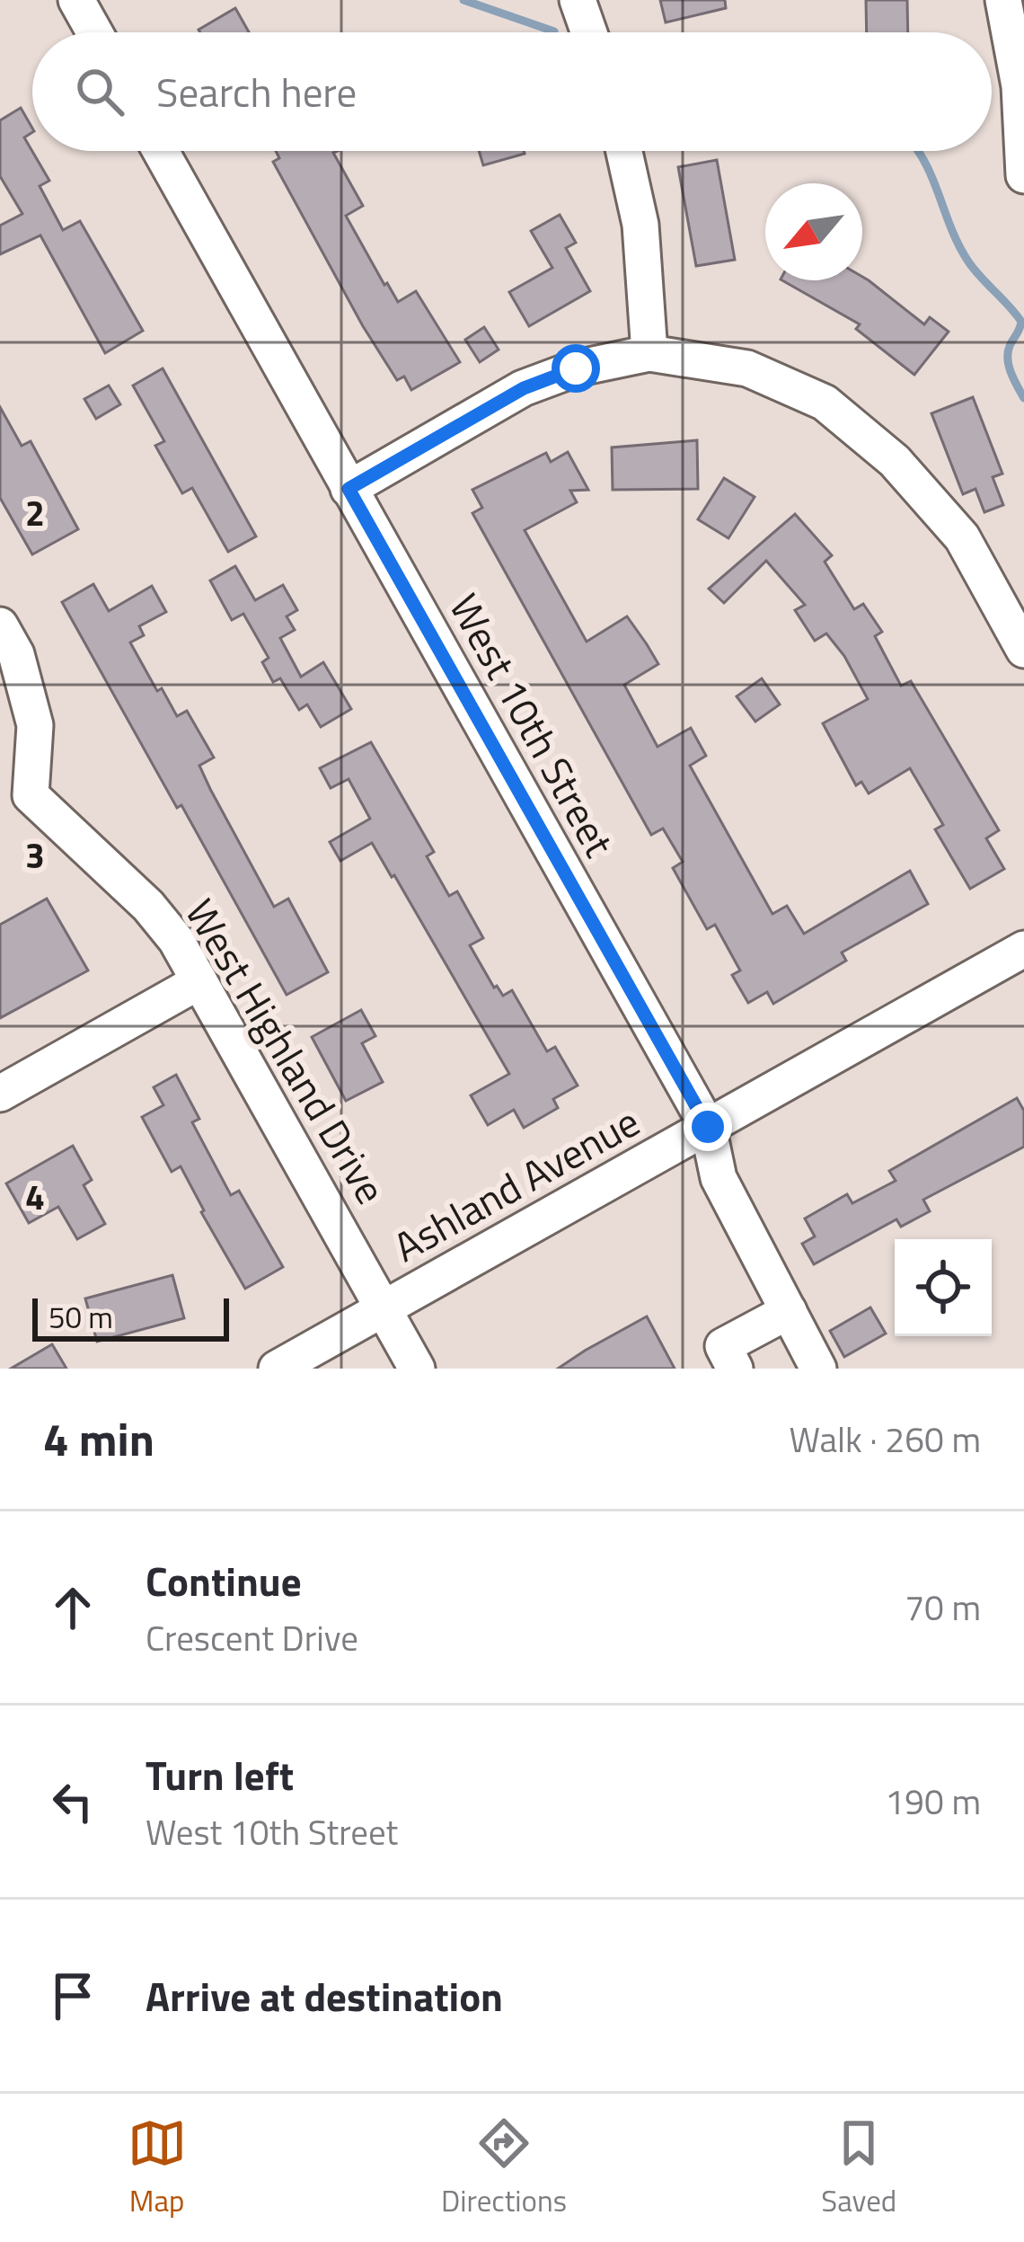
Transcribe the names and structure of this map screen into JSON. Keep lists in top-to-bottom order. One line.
{"streets":{"street":["West 10th Street","West Highland Drive","Ashland Avenue"]},"crossings":[["West 10th Street","Ashland Avenue"],["West Highland Drive","Ashland Avenue"]],"scale_bar":"50 m","north":"bottom left","page":{"search":"Search here","scale":"50 m","heading":["4 min","Walk · 260 m"],"list":[["Continue","Crescent Drive","70 m"],["Turn left","West 10th Street","190 m"],"Arrive at destination"],"nav":["Map","Directions","Saved"]},"grid":{"rows":["2","3","4"]}}
